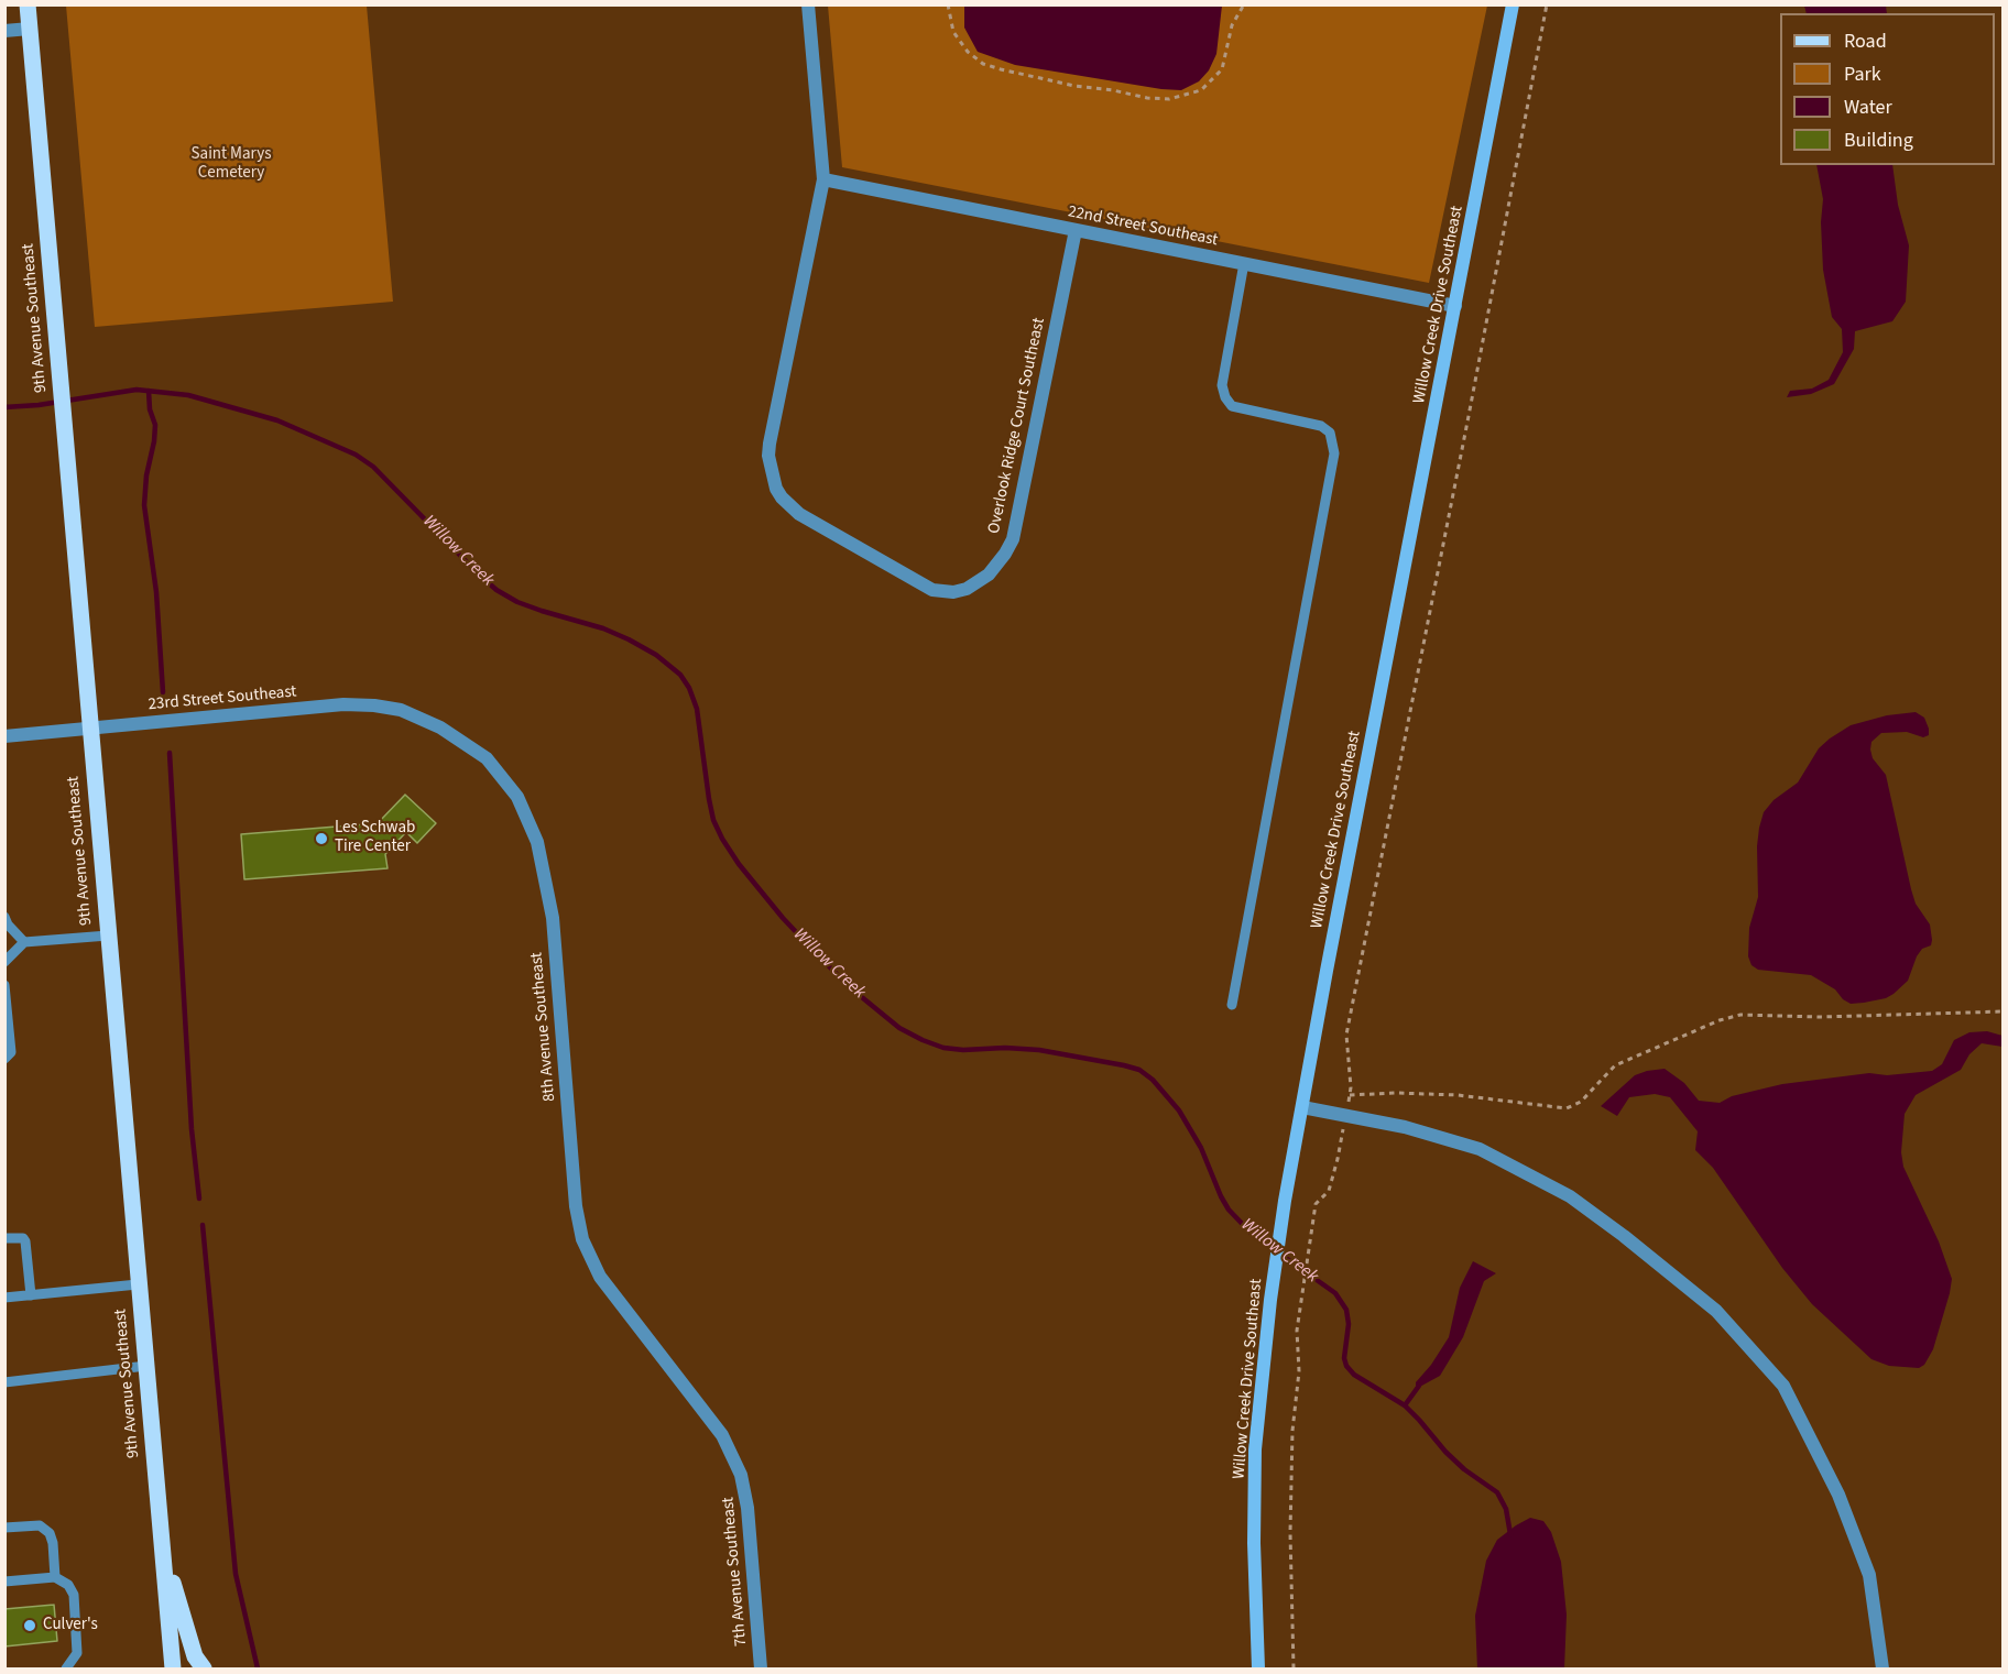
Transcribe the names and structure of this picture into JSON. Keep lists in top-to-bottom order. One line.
{"streets":{"main road":["Willow Creek Drive Southeast","9th Avenue Southeast"],"street":["22nd Street Southeast","Overlook Ridge Court Southeast","23rd Street Southeast","8th Avenue Southeast","7th Avenue Southeast"]},"crossings":[["22nd Street Southeast","Willow Creek Drive Southeast"],["22nd Street Southeast","Overlook Ridge Court Southeast"],["9th Avenue Southeast","23rd Street Southeast"],["23rd Street Southeast","8th Avenue Southeast"],["8th Avenue Southeast","7th Avenue Southeast"]],"water":["Willow Creek"],"parks":["Saint Marys Cemetery"],"places":["Les Schwab Tire Center","Culver's"],"legend":["Road","Park","Water","Building"]}
